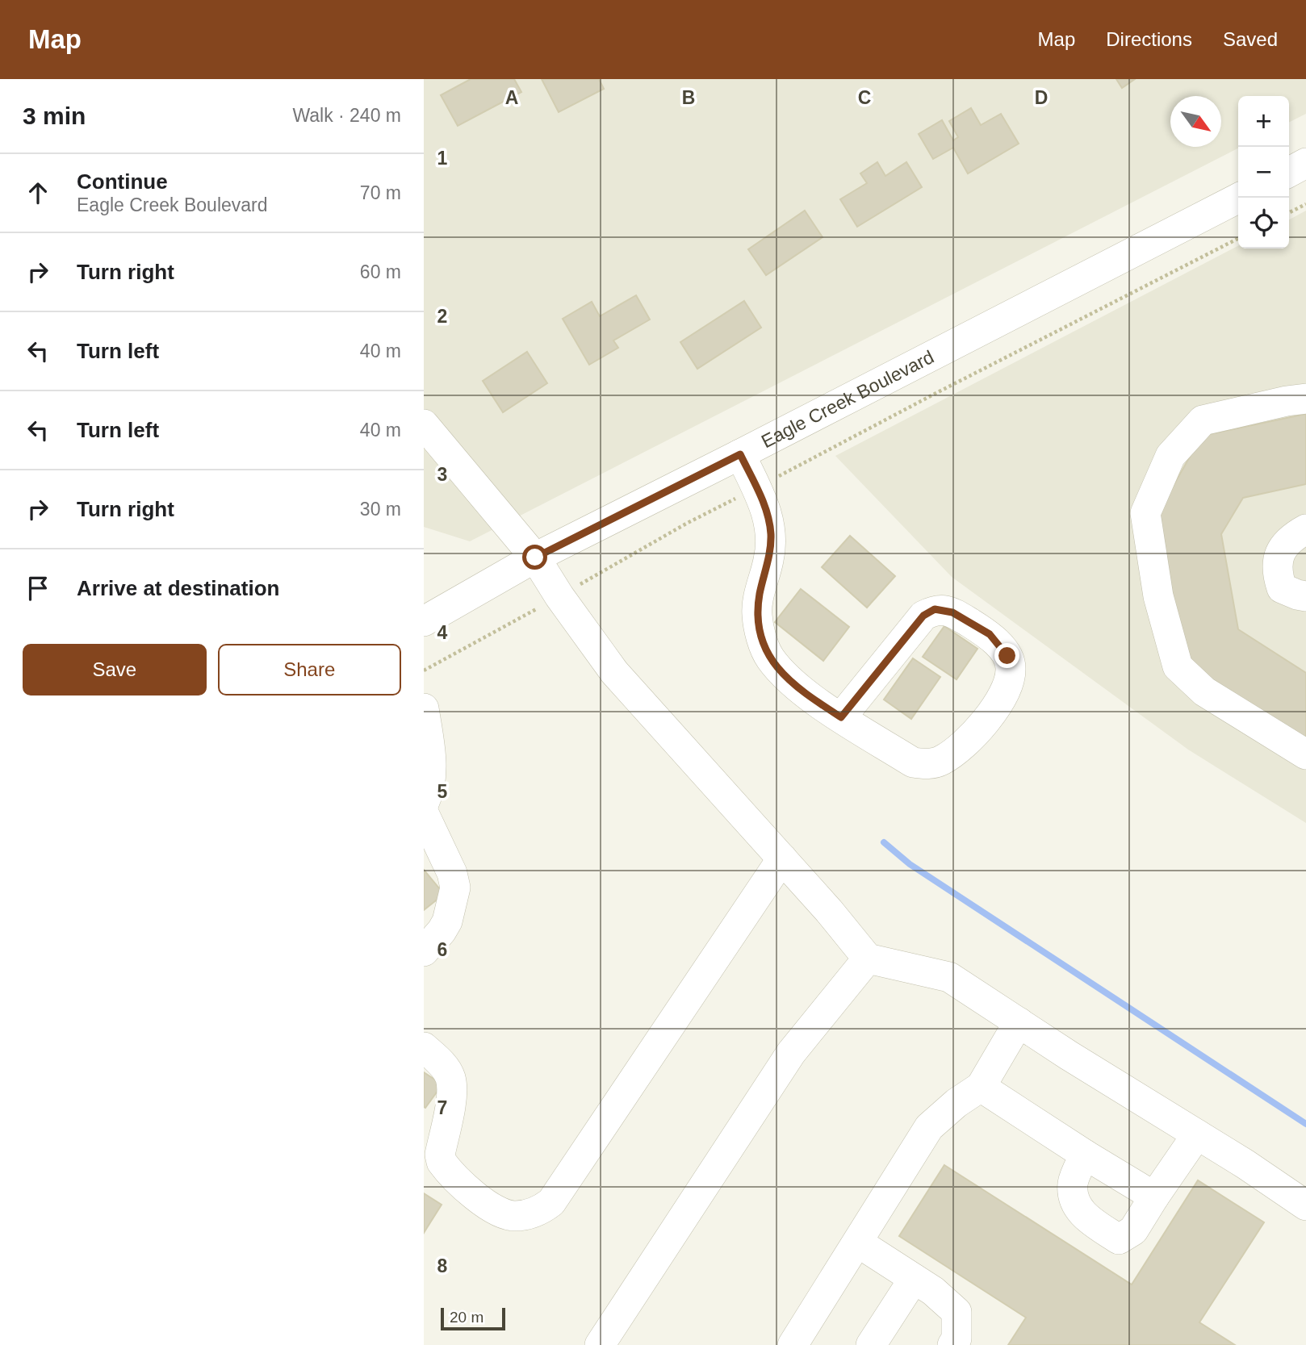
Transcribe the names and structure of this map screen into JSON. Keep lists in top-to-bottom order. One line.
{"streets":{"street":["Eagle Creek Boulevard"]},"scale_bar":"20 m","north":"bottom right","page":{"header":"Map","nav":["Map","Directions","Saved"],"heading":["3 min","Walk · 240 m"],"map_buttons":["+","−"],"list":[["Continue","Eagle Creek Boulevard","70 m"],["Turn right","60 m"],["Turn left","40 m"],["Turn left","40 m"],["Turn right","30 m"],"Arrive at destination"],"buttons":["Save","Share"],"scale":"20 m"},"grid":{"columns":["A","B","C","D"],"rows":["1","2","3","4","5","6","7","8"]}}
